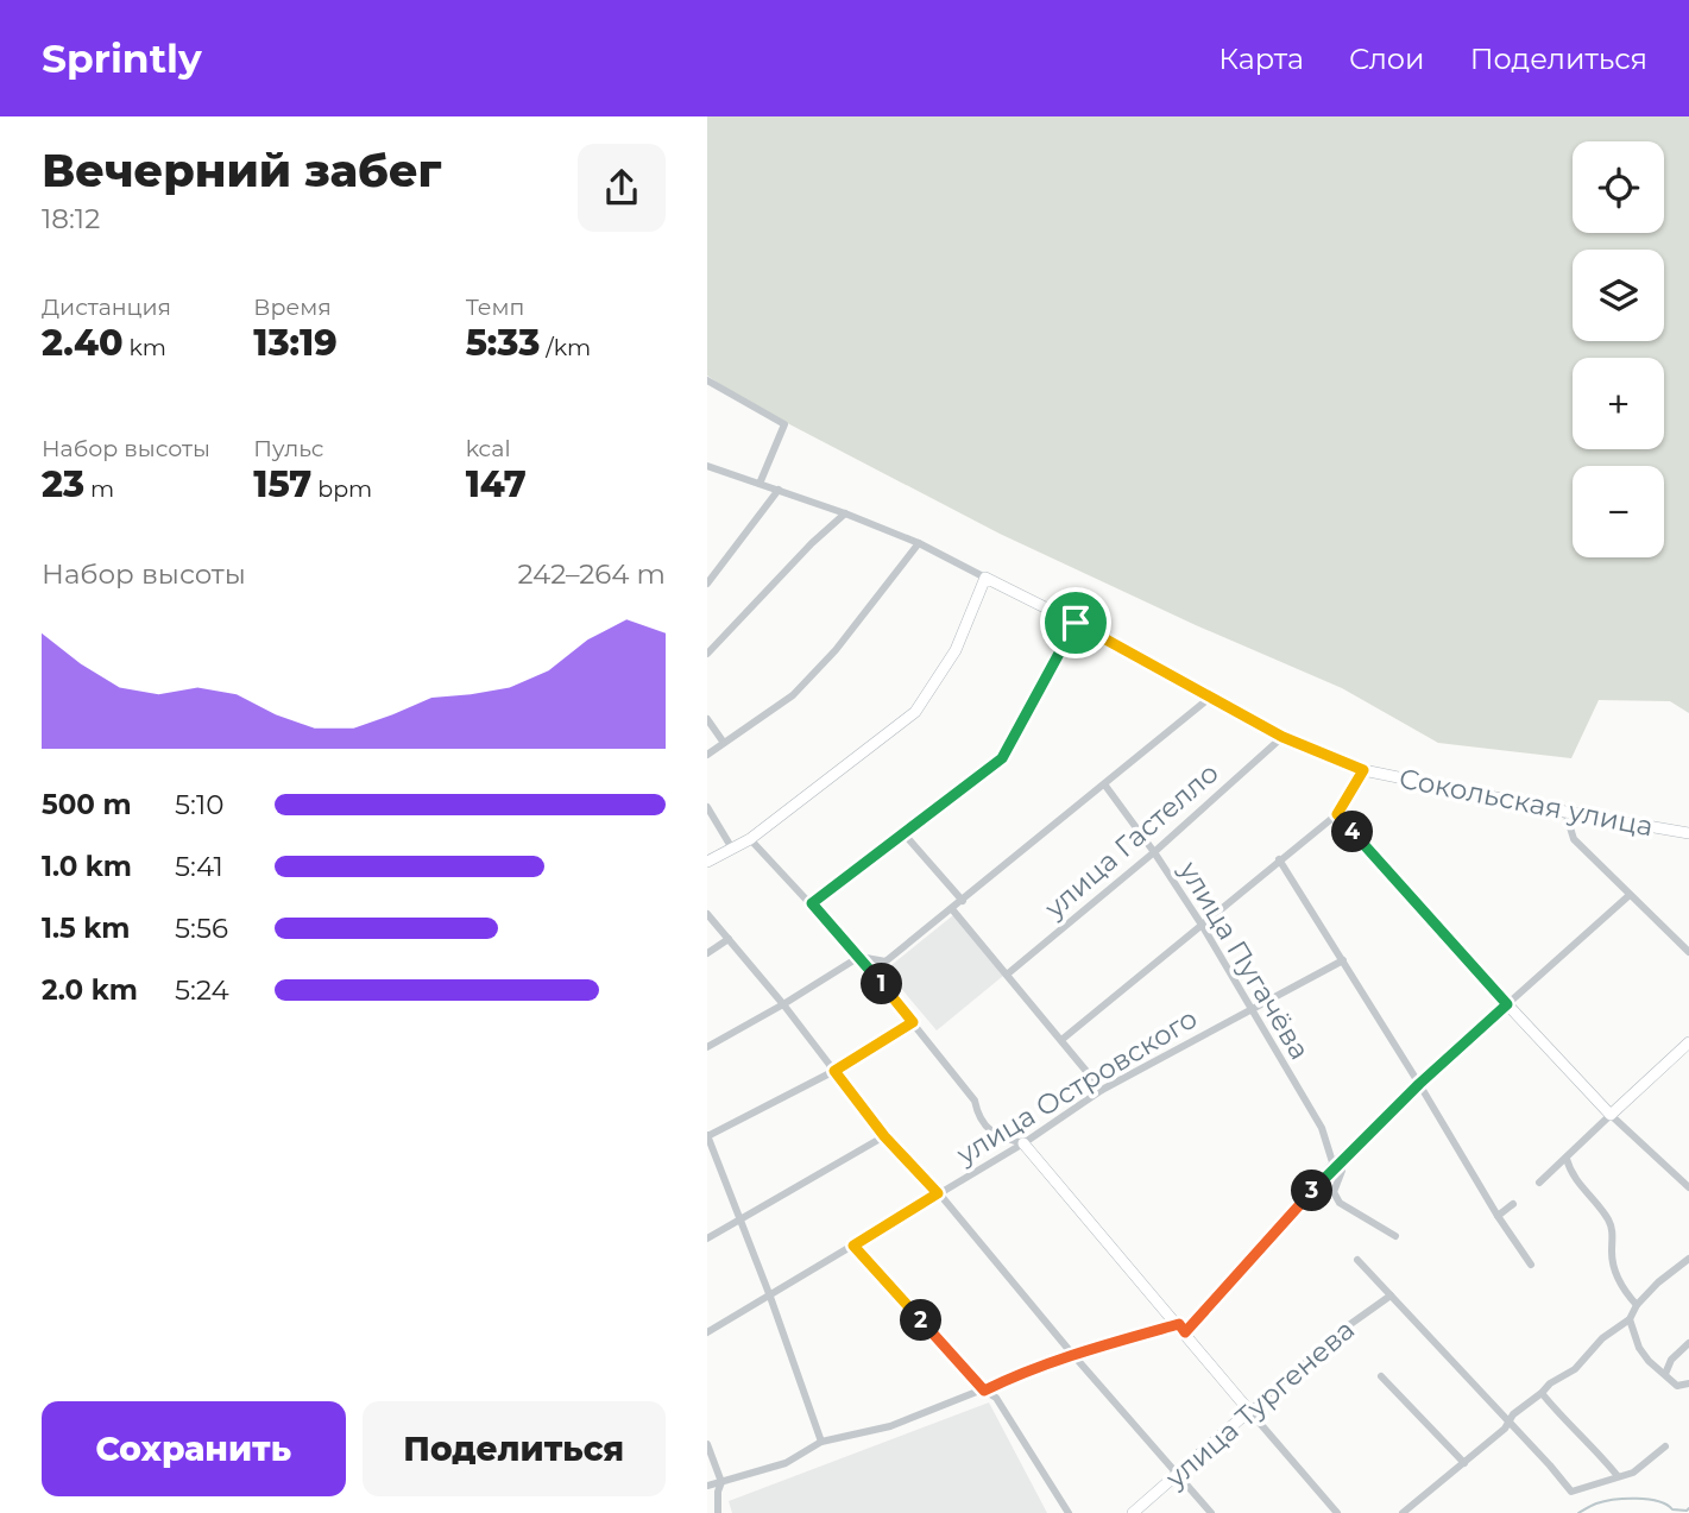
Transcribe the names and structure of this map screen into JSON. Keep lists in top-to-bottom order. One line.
{"streets":{"street":["Сокольская улица","улица Гастелло","улица Пугачёва","улица Островского","улица Тургенева"]},"crossings":[["Сокольская улица","улица Гастелло"],["улица Гастелло","улица Пугачёва"],["улица Пугачёва","улица Островского"]],"page":{"header":"Sprintly","nav":["Карта","Слои","Поделиться"],"heading":["Вечерний забег","18:12"],"map_buttons":["+","−"],"stats":[["Дистанция","2.40 km"],["Время","13:19"],["Темп","5:33 /km"],["Набор высоты","23 m"],["Пульс","157 bpm"],["kcal","147"]],"chart":["Набор высоты","242–264 m"],"list":[{"name":"500 m","note":"5:10"},{"name":"1.0 km","note":"5:41"},{"name":"1.5 km","note":"5:56"},{"name":"2.0 km","note":"5:24"}],"pins":["4","1","3","2"],"buttons":["Сохранить","Поделиться"]}}
